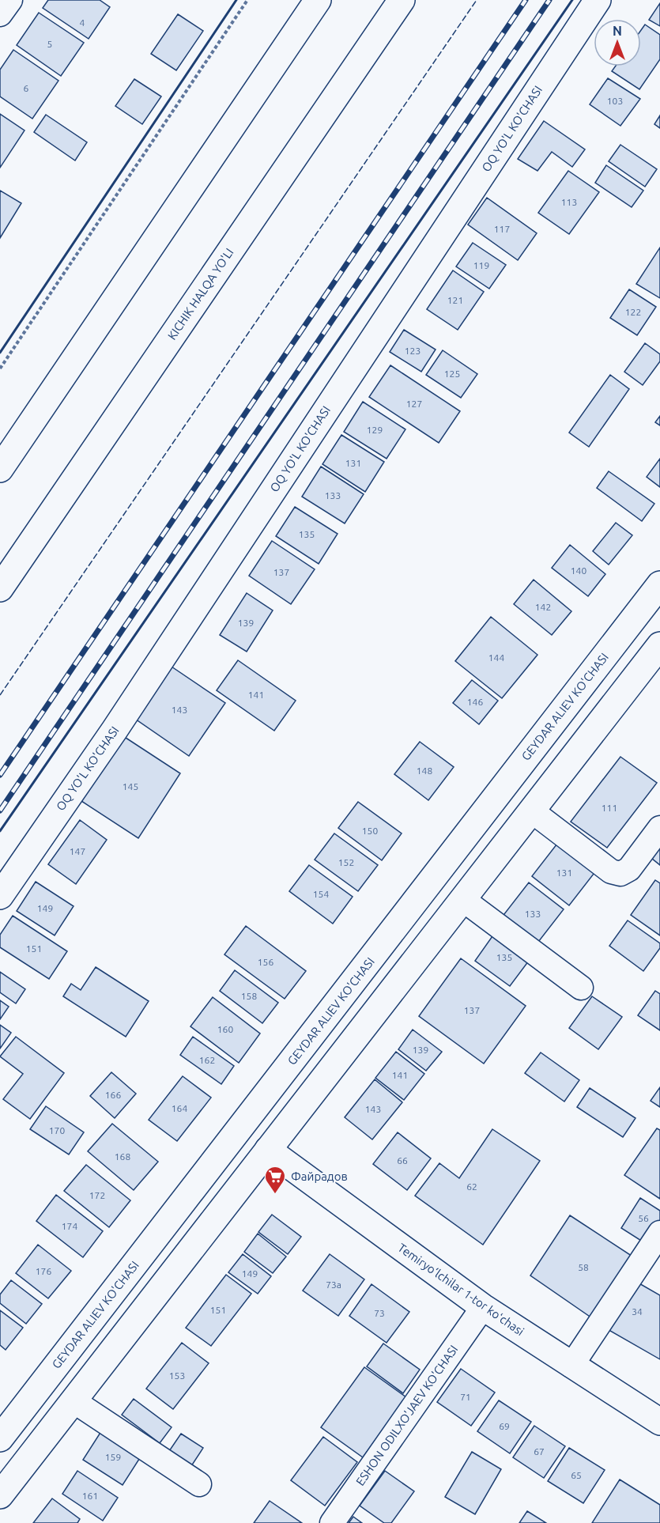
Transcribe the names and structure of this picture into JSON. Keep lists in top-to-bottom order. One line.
{"streets":{"main road":["OQ YO'L KO'CHASI","KICHIK HALQA YO'LI","GEYDAR ALIEV KO'CHASI","Temiryo‘lchilar 1-tor koʻchasi"],"street":["ESHON ODILXO'JAEV KO'CHASI"]},"crossings":[["GEYDAR ALIEV KO'CHASI","Temiryo‘lchilar 1-tor koʻchasi"],["Temiryo‘lchilar 1-tor koʻchasi","ESHON ODILXO'JAEV KO'CHASI"]],"places":{"supermarket":["Файрадов"]},"house_numbers":["4","5","6","103","113","117","119","121","122","123","125","127","129","131","133","135","140","137","142","139","144","141","146","143","148","145","111","150","147","152","131","154","149","133","151","135","156","158","137","160","139","162","141","166","164","143","170","168","66","62","172","56","174","58","176","149","73a","151","34","73","153","71","69","67","159","65","161"],"north":"top"}
